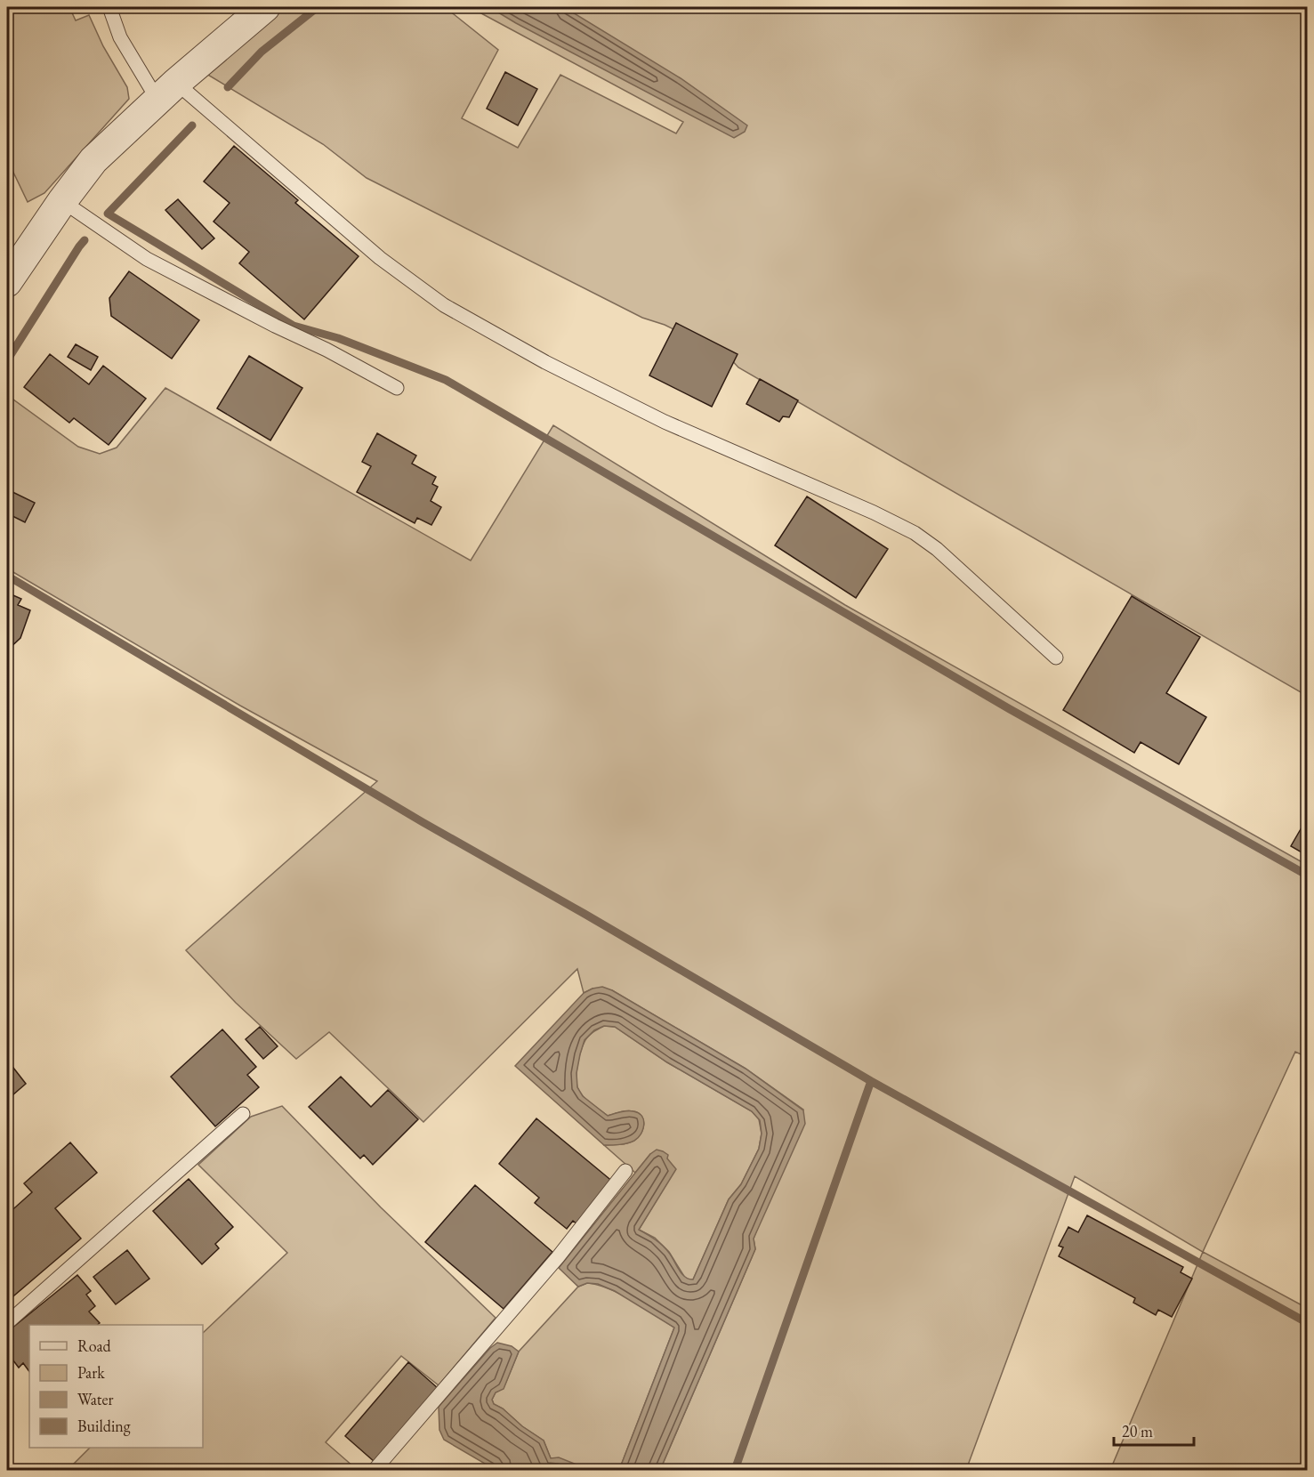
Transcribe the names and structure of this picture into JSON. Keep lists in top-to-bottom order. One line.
{"legend":["Road","Park","Water","Building"],"scale_bar":"20 m"}
